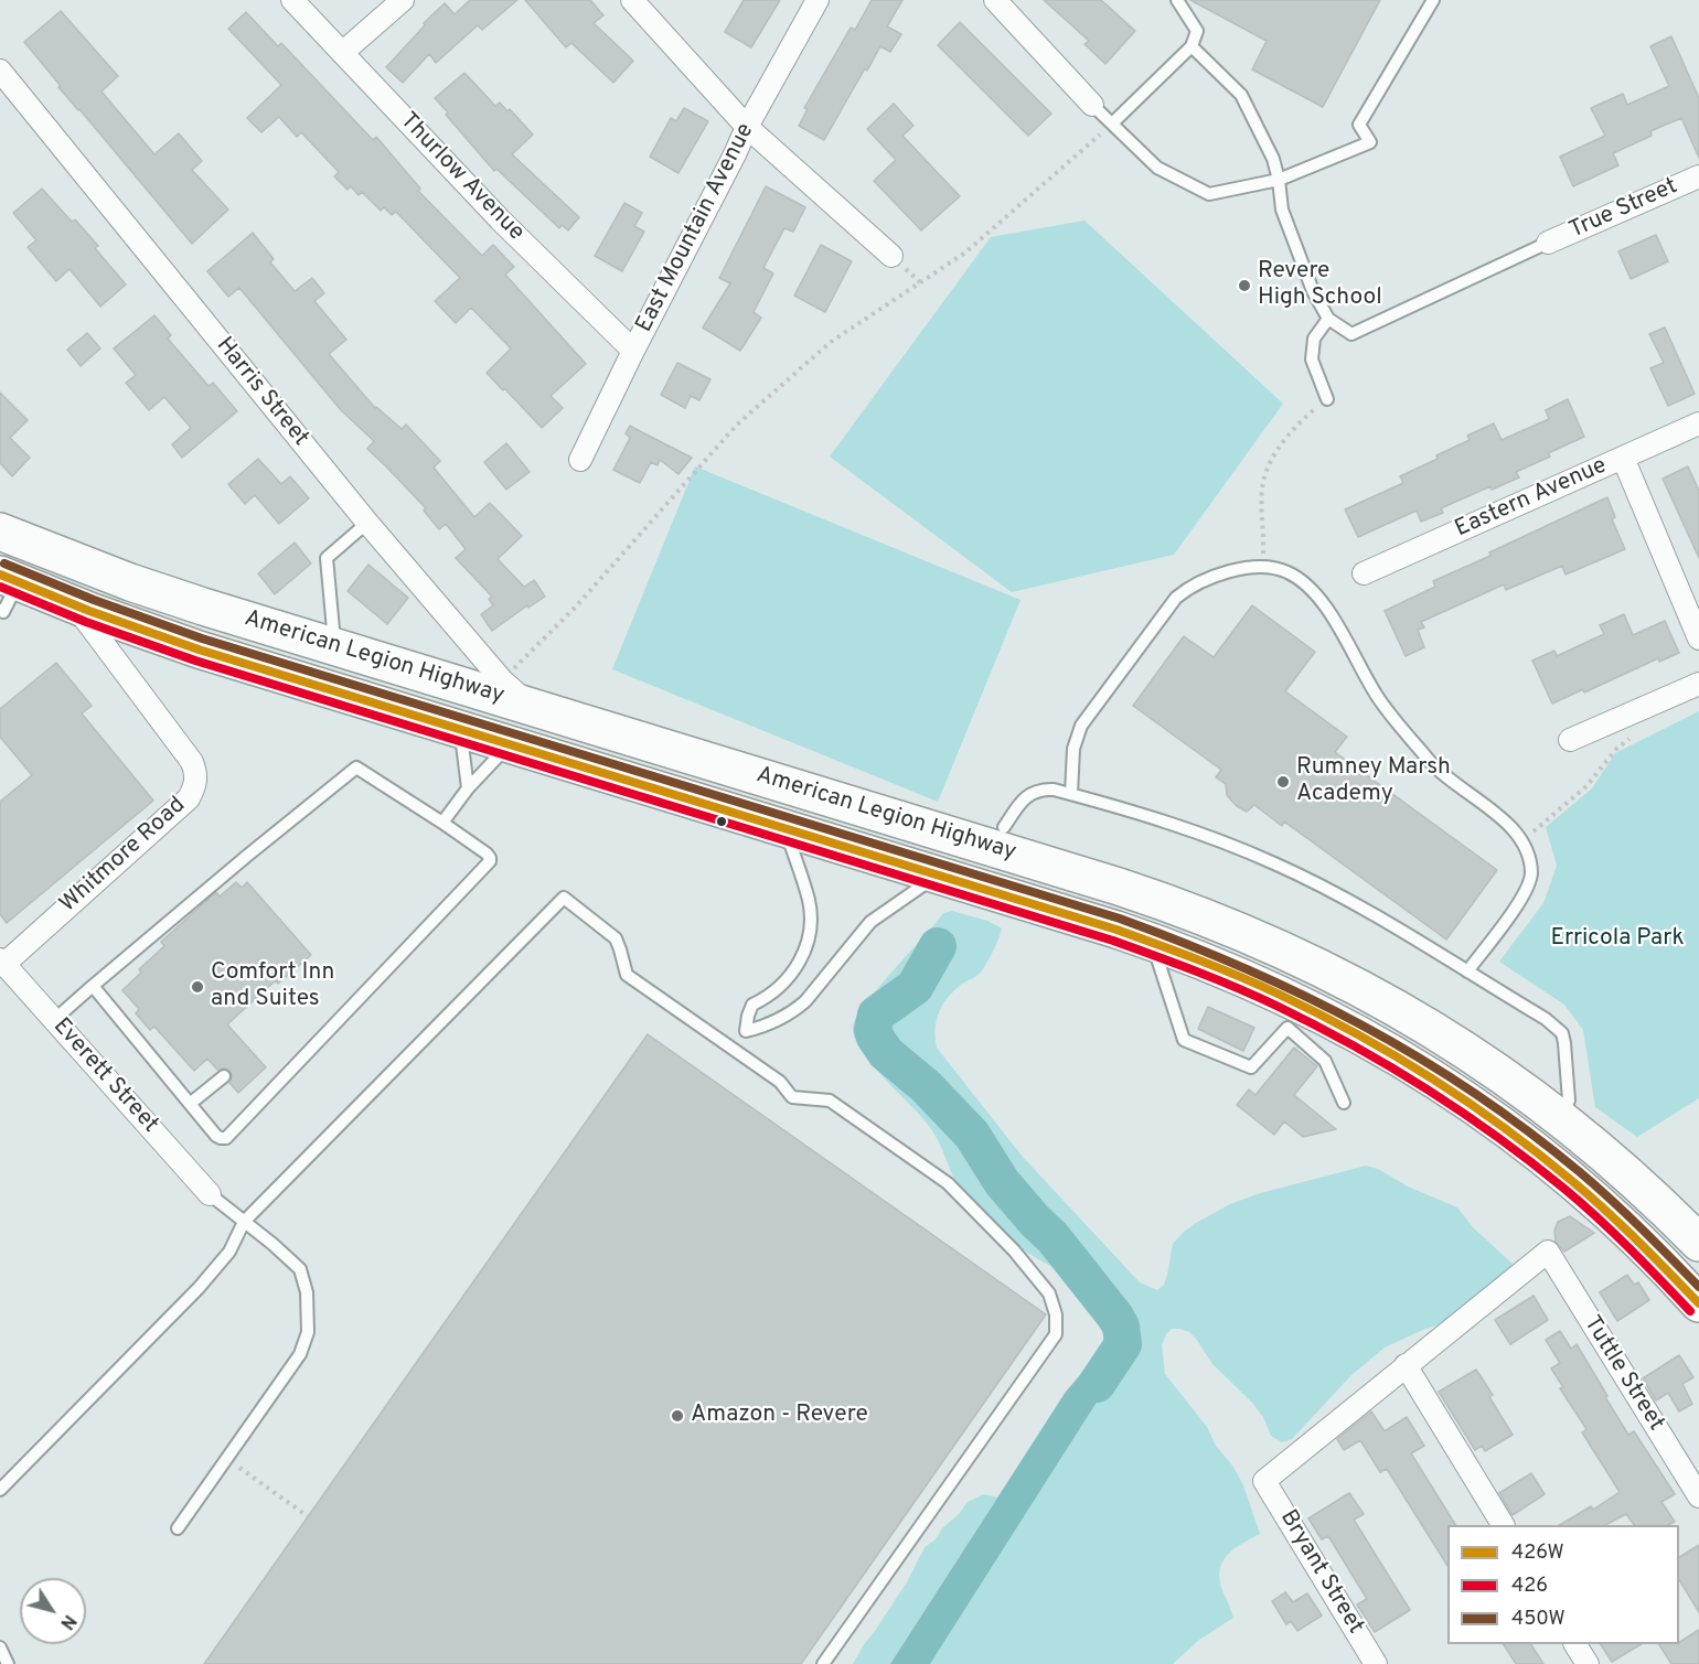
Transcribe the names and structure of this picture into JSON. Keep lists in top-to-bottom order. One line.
{"streets":{"highway":["American Legion Highway"],"street":["Thurlow Avenue","True Street","East Mountain Avenue","Harris Street","Eastern Avenue","Whitmore Road","Everett Street","Tuttle Street","Bryant Street"]},"crossings":[["Thurlow Avenue","East Mountain Avenue"],["Harris Street","American Legion Highway"],["American Legion Highway","Whitmore Road"],["Whitmore Road","Everett Street"],["Tuttle Street","Bryant Street"]],"parks":["Erricola Park"],"places":["Revere High School","Rumney Marsh Academy","Comfort Inn and Suites","Amazon - Revere"],"lines":["transit line 450W","transit line 426W","transit line 426"],"legend":["426W","426","450W"],"north":"bottom right"}
